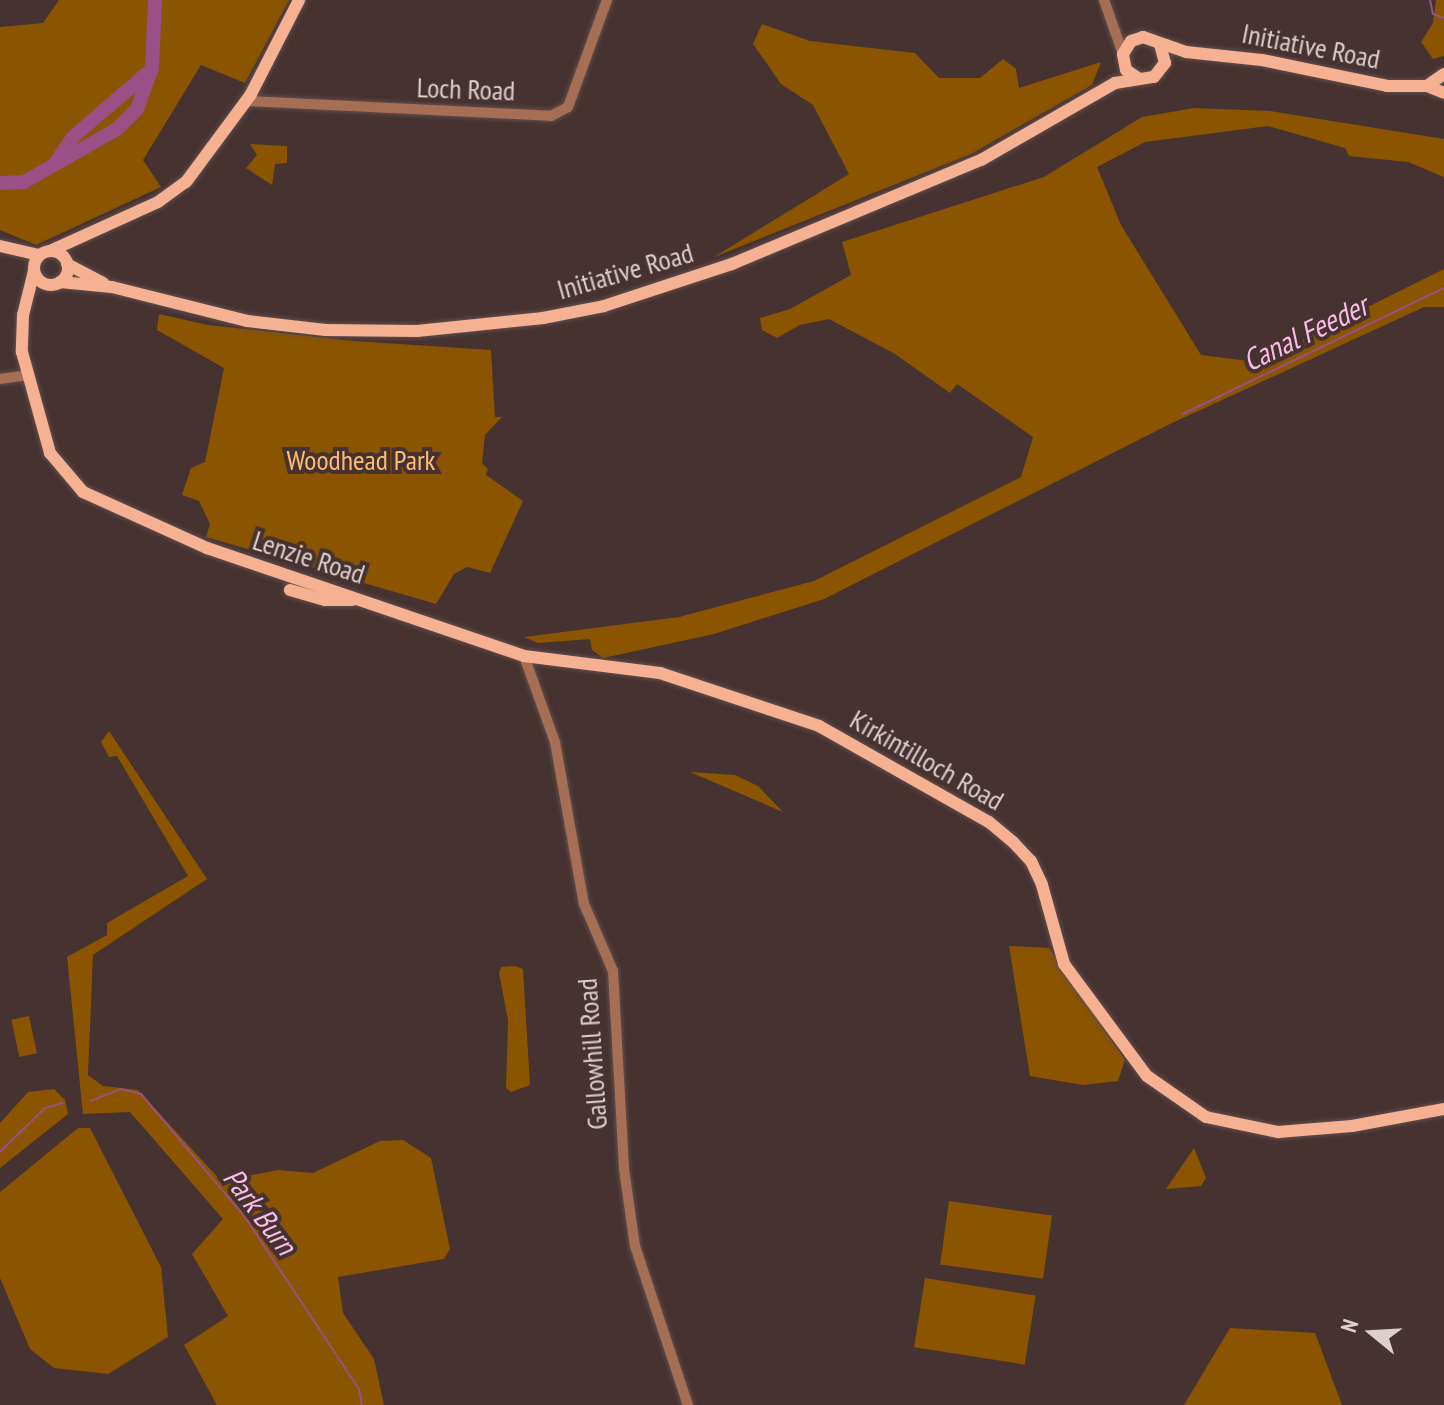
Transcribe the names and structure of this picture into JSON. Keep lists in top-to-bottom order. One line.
{"streets":{"main road":["Initiative Road","Lenzie Road","Kirkintilloch Road"],"street":["Loch Road","Gallowhill Road"]},"crossings":[["Lenzie Road","Kirkintilloch Road"],["Lenzie Road","Gallowhill Road"],["Kirkintilloch Road","Gallowhill Road"]],"water":["Canal Feeder","Park Burn"],"parks":["Woodhead Park"],"north":"left"}
